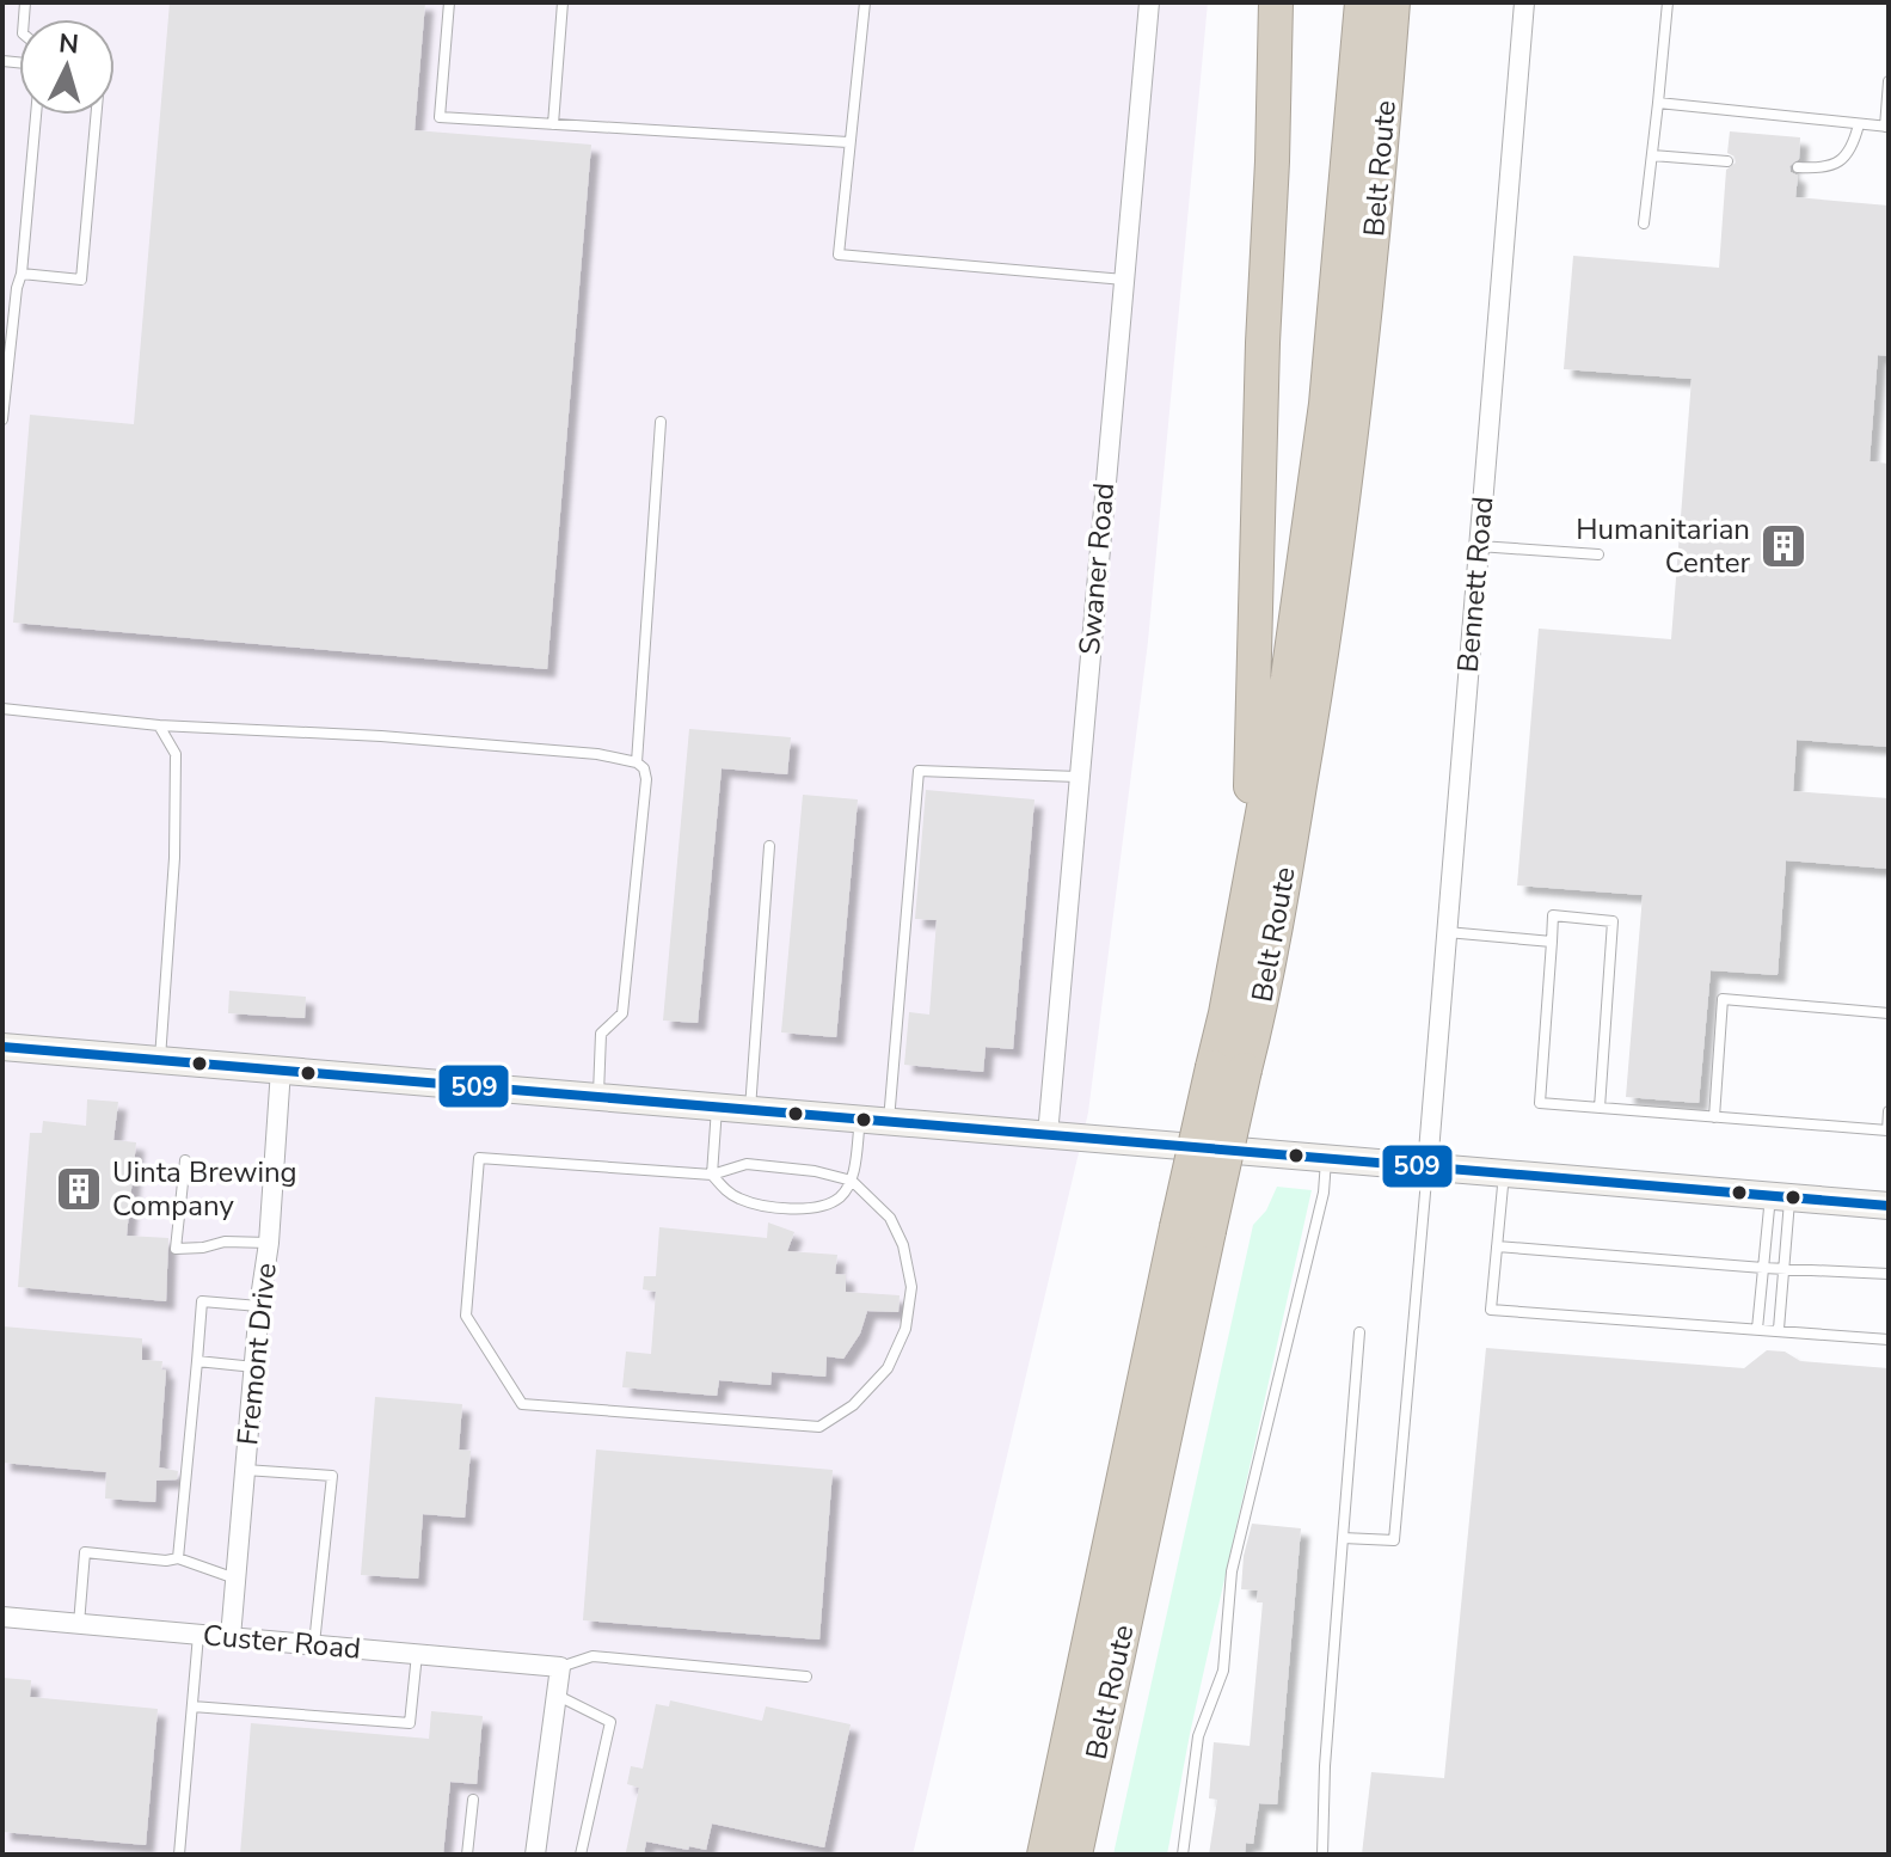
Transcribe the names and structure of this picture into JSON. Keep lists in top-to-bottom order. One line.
{"streets":{"highway":["Belt Route"],"street":["Swaner Road","Bennett Road","Fremont Drive","Custer Road"]},"crossings":[["Fremont Drive","Custer Road"]],"places":{"building":["Humanitarian Center","Uinta Brewing Company"]},"lines":["transit line 509"],"north":"top"}
